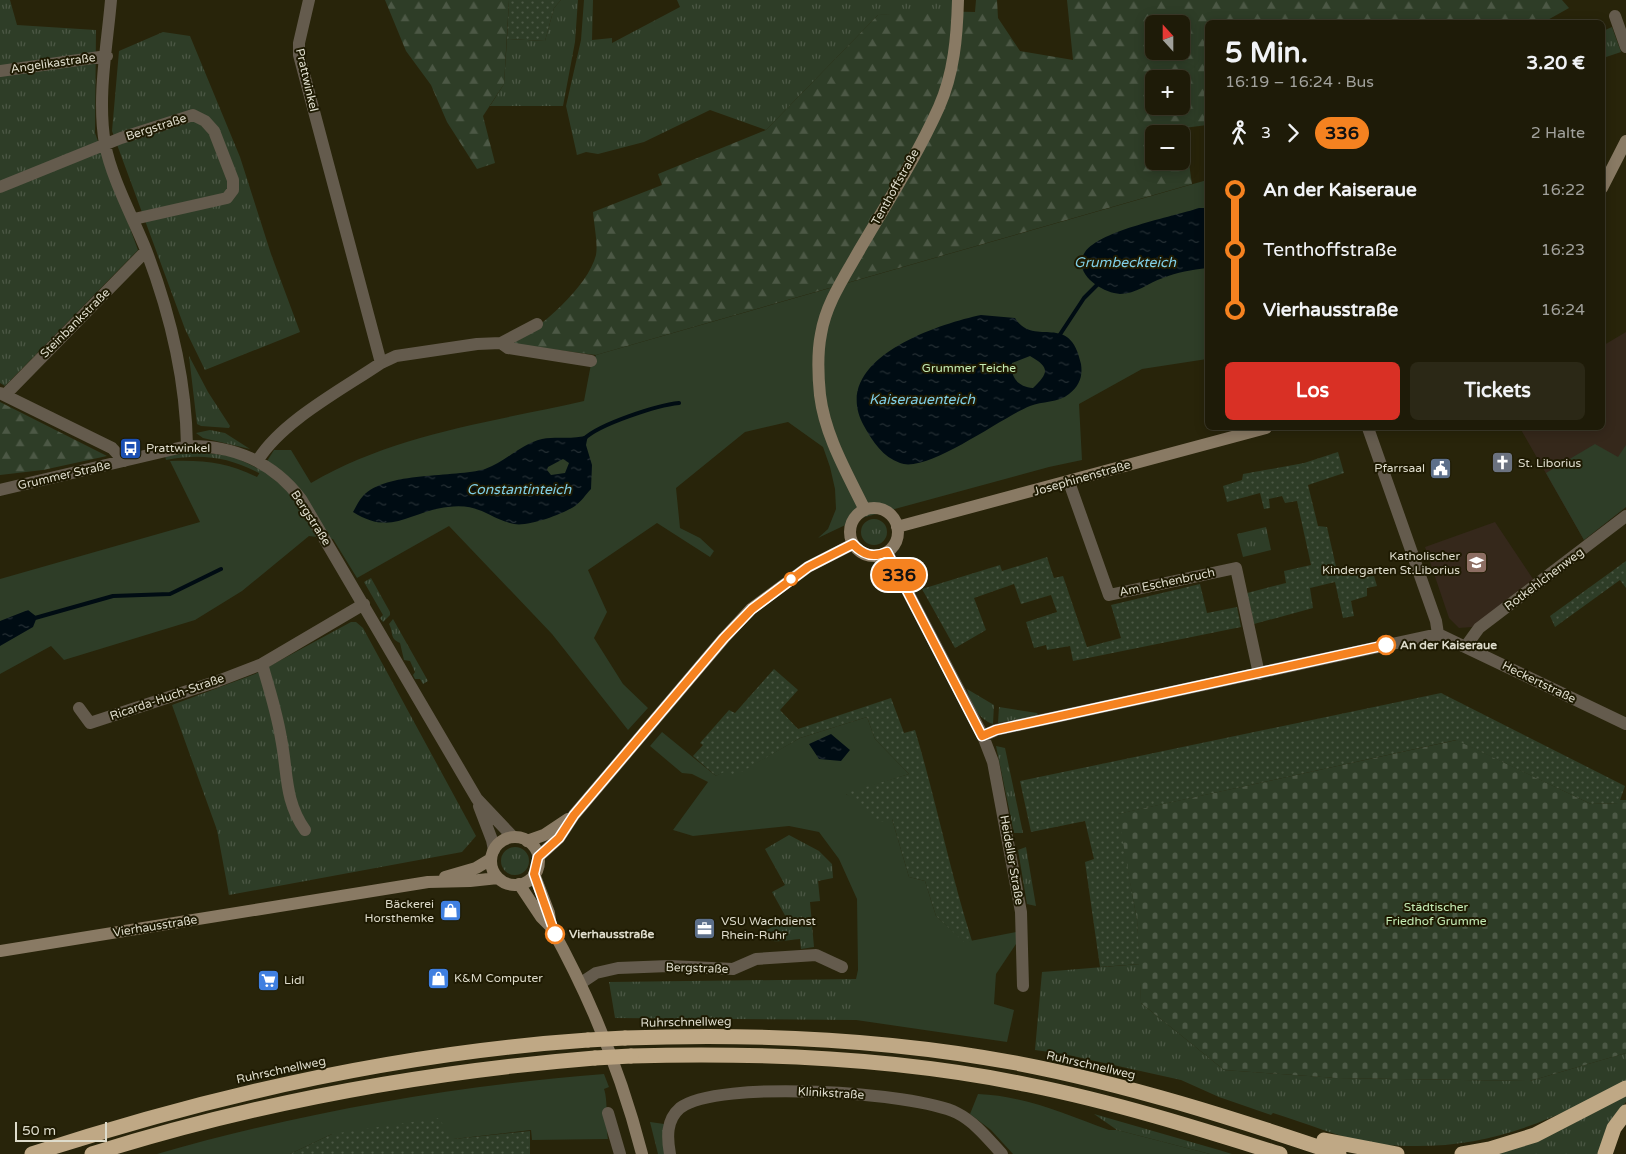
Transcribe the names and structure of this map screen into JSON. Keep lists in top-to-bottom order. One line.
{"streets":{"highway":["Ruhrschnellweg"],"street":["Angelikastraße","Prattwinkel","Bergstraße","Tenthoffstraße","Steinbankstraße","Grummer Straße","Josephinenstraße","Rotkehlchenweg","Am Eschenbruch","Heckertstraße","Ricarda-Huch-Straße","Heideller Straße","Vierhausstraße","Klinikstraße"]},"crossings":[["Bergstraße","Grummer Straße"],["Bergstraße","Ricarda-Huch-Straße"],["Bergstraße","Vierhausstraße"],["Tenthoffstraße","Josephinenstraße"],["Josephinenstraße","Am Eschenbruch"],["Rotkehlchenweg","Heckertstraße"]],"water":["Grumbeckteich","Kaiserauenteich","Constantinteich"],"parks":["Grummer Teiche","Städtischer Friedhof Grumme"],"places":{"bus stop":["Prattwinkel"],"church":["St. Liborius"],"public building":["Pfarrsaal"],"school or university":["Katholischer Kindergarten St.Liborius"],"other":["An der Kaiseraue","Vierhausstraße"],"shop":["Bäckerei Horsthemke","K&M Computer"],"office":["VSU Wachdienst Rhein-Ruhr"],"supermarket":["Lidl"]},"lines":["bus line 336"],"scale_bar":"50 m","north":"top","page":{"on_map":"336","map_buttons":["+","−"],"heading":["5 Min.","16:19 – 16:24 · Bus","3.20 €"],"legs":["3","336","2 Halte"],"list":[{"name":"An der Kaiseraue","value":"16:22"},{"name":"Tenthoffstraße","value":"16:23"},{"name":"Vierhausstraße","value":"16:24"}],"buttons":["Los","Tickets"],"scale":"50 m"}}
